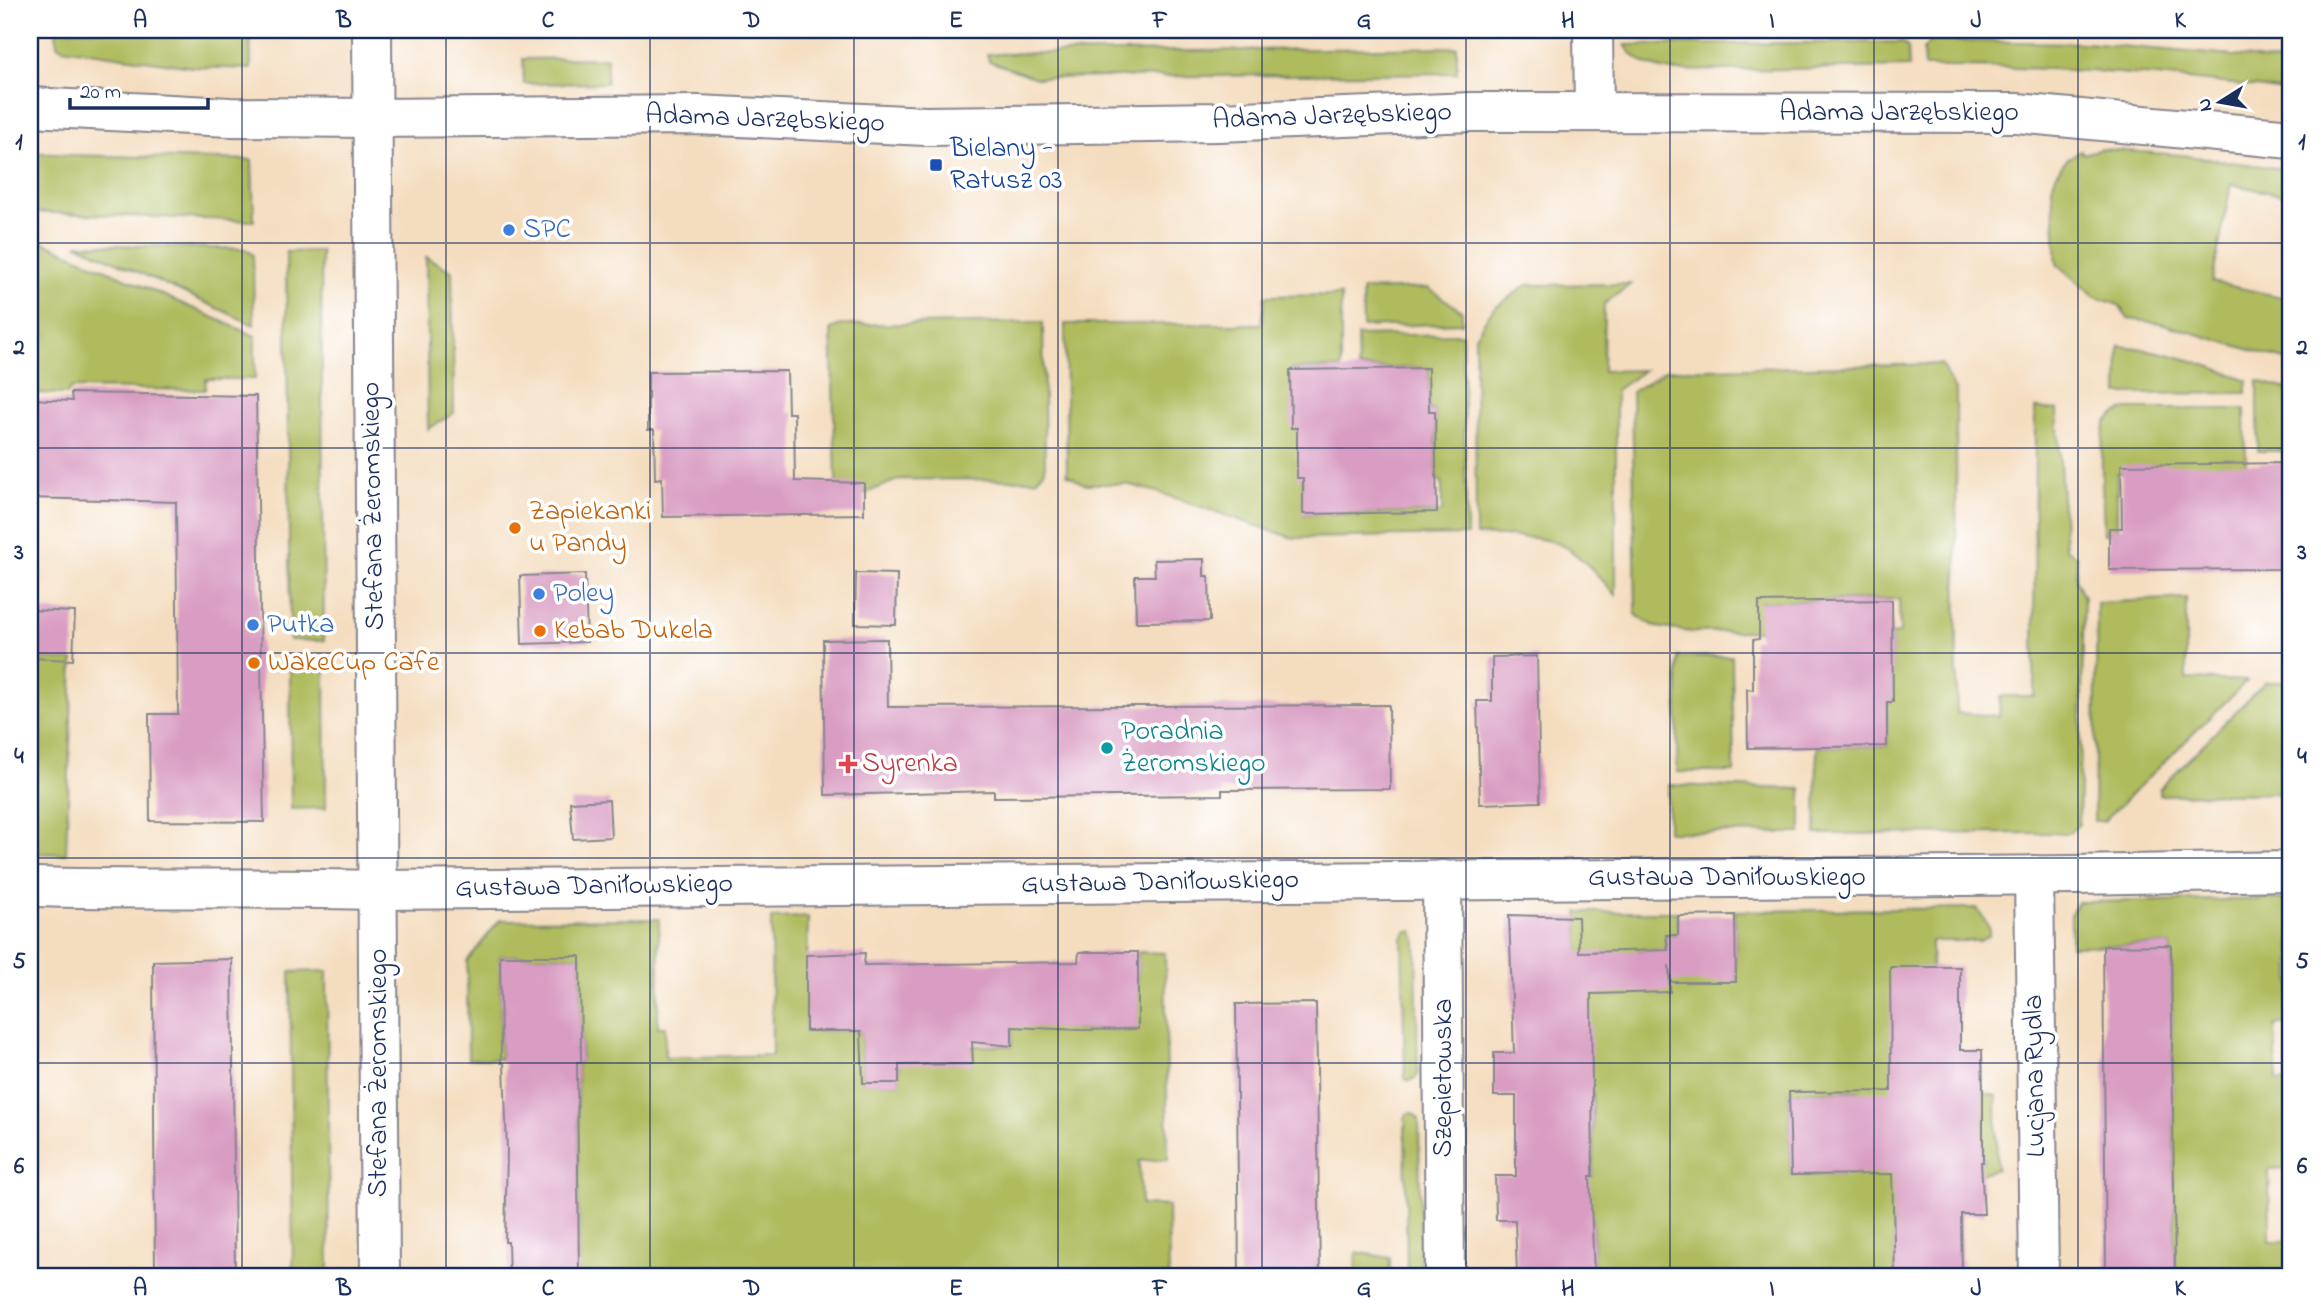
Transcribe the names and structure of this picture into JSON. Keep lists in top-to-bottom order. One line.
{"streets":{"street":["Adama Jarzębskiego","Stefana Żeromskiego","Gustawa Daniłowskiego","Lucjana Rydla","Szepietowska"]},"crossings":[["Adama Jarzębskiego","Stefana Żeromskiego"],["Stefana Żeromskiego","Gustawa Daniłowskiego"],["Gustawa Daniłowskiego","Lucjana Rydla"],["Gustawa Daniłowskiego","Szepietowska"]],"places":{"transit":["Bielany - Ratusz 03"],"other":["SPC","Zapiekanki u Pandy","Poley","Putka","Kebab Dukela","WakeCup Cafe","Poradnia Żeromskiego"],"health":["Syrenka"]},"scale_bar":"20 m","north":"left","grid":{"columns":["A","B","C","D","E","F","G","H","I","J","K"],"rows":["1","2","3","4","5","6"]}}
